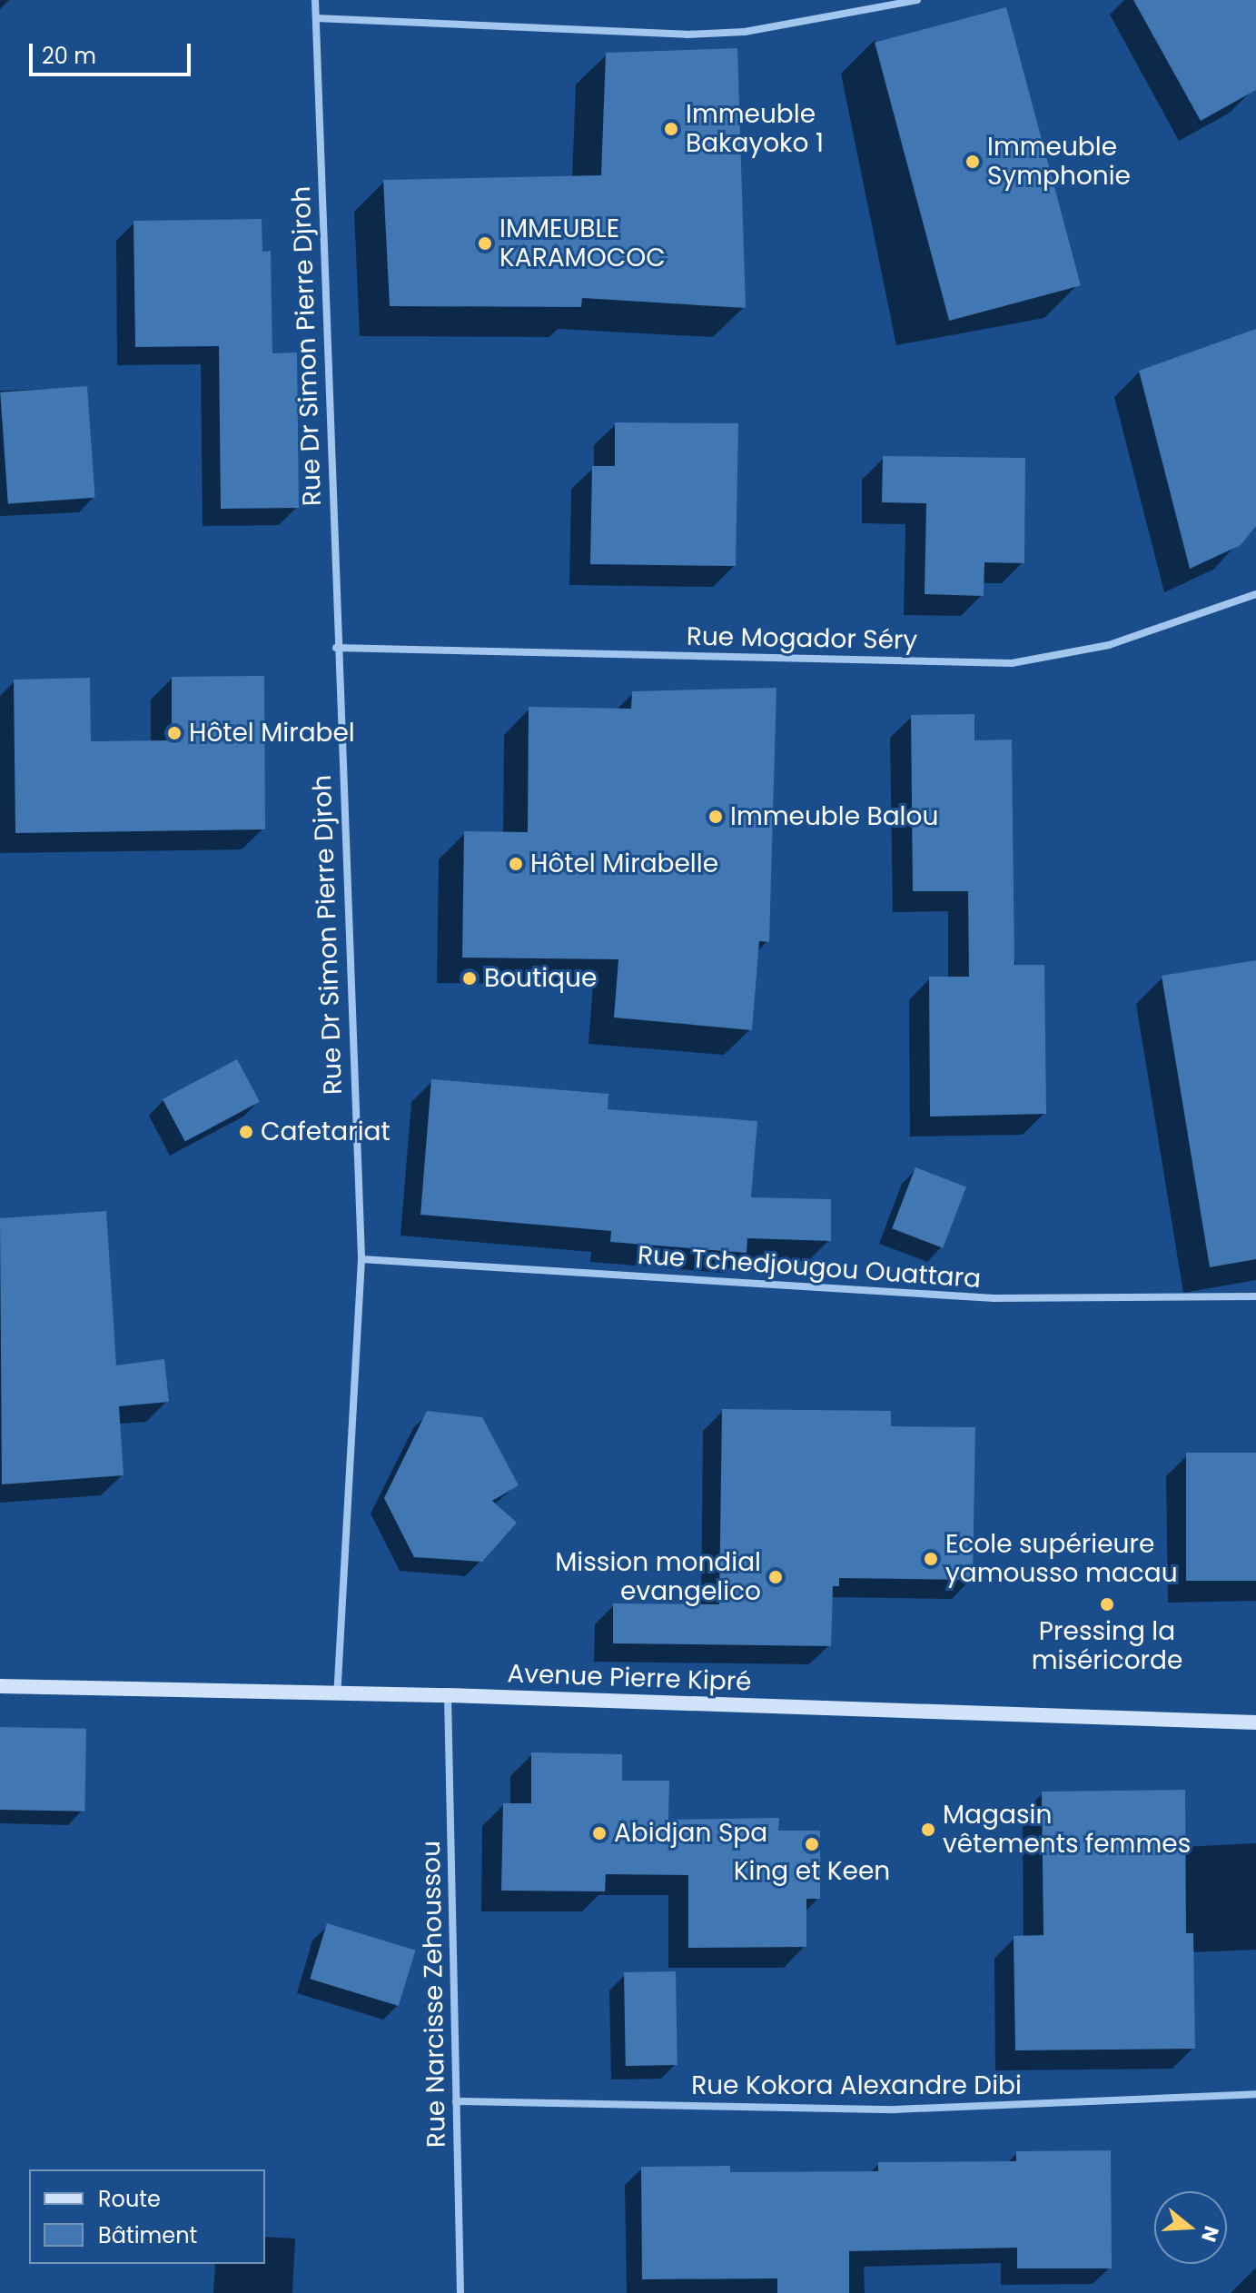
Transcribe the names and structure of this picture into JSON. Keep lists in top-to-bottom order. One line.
{"streets":{"street":["Rue Dr Simon Pierre Djroh","Rue Mogador Séry","Rue Tchedjougou Ouattara","Avenue Pierre Kipré","Rue Narcisse Zehoussou","Rue Kokora Alexandre Dibi"]},"crossings":[["Rue Dr Simon Pierre Djroh","Rue Mogador Séry"],["Rue Dr Simon Pierre Djroh","Rue Tchedjougou Ouattara"],["Rue Dr Simon Pierre Djroh","Avenue Pierre Kipré"],["Avenue Pierre Kipré","Rue Narcisse Zehoussou"],["Rue Narcisse Zehoussou","Rue Kokora Alexandre Dibi"]],"places":["Immeuble Bakayoko 1","Immeuble Symphonie","IMMEUBLE KARAMOCOC","Hôtel Mirabel","Immeuble Balou","Hôtel Mirabelle","Boutique","Cafetariat","Ecole supérieure yamousso macau","Mission mondial evangelico","Pressing la miséricorde","Magasin vêtements femmes","Abidjan Spa","King et Keen"],"legend":["Route","Bâtiment"],"scale_bar":"20 m","north":"right"}
